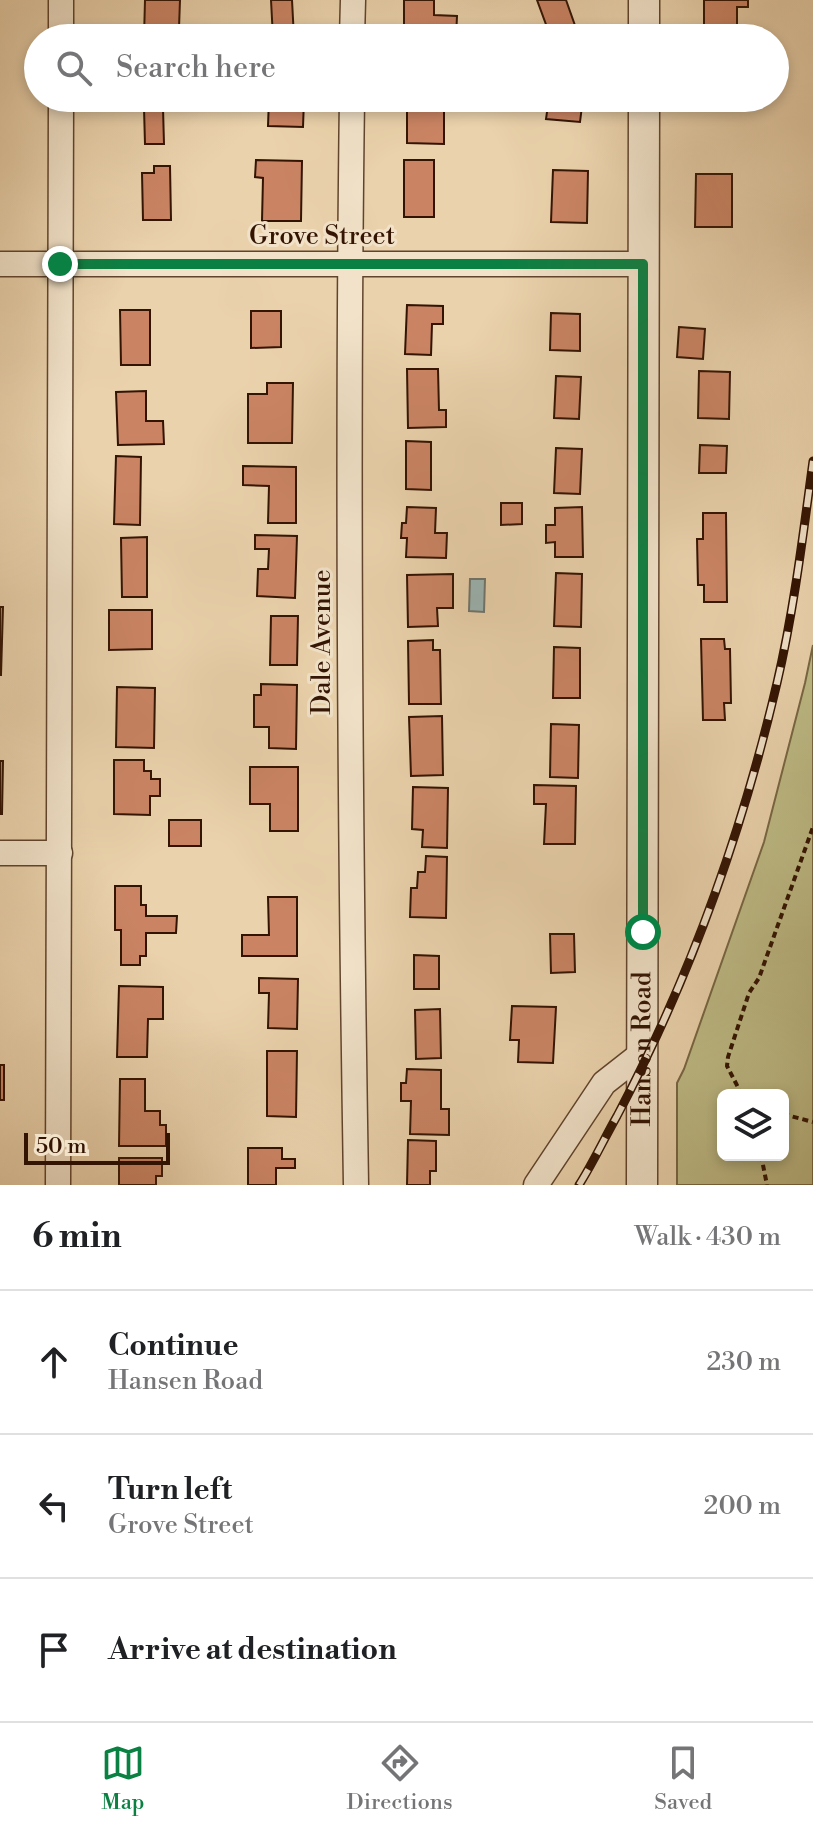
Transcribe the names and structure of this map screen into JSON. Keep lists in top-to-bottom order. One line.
{"streets":{"street":["Grove Street","Dale Avenue","Hansen Road"]},"crossings":[["Grove Street","Dale Avenue"],["Grove Street","Hansen Road"]],"scale_bar":"50 m","page":{"search":"Search here","scale":"50 m","heading":["6 min","Walk · 430 m"],"list":[["Continue","Hansen Road","230 m"],["Turn left","Grove Street","200 m"],"Arrive at destination"],"nav":["Map","Directions","Saved"]}}
